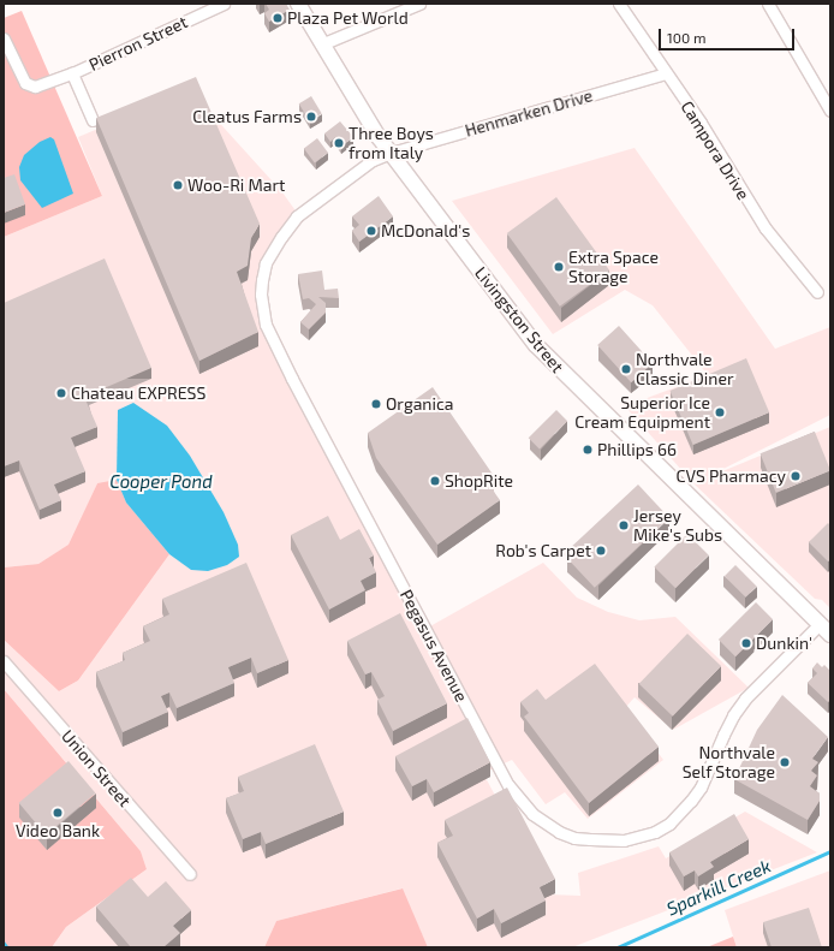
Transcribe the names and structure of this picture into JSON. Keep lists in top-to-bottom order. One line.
{"streets":{"main road":["Livingston Street"],"street":["Pierron Street","Henmarken Drive","Campora Drive","Pegasus Avenue","Union Street"]},"crossings":[["Henmarken Drive","Campora Drive"],["Henmarken Drive","Livingston Street"],["Henmarken Drive","Pegasus Avenue"],["Livingston Street","Pegasus Avenue"]],"water":["Cooper Pond","Sparkill Creek"],"places":["Plaza Pet World","Cleatus Farms","Three Boys from Italy","Woo-Ri Mart","McDonald's","Extra Space Storage","Northvale Classic Diner","Chateau EXPRESS","Organica","Superior Ice Cream Equipment","Phillips 66","CVS Pharmacy","ShopRite","Jersey Mike's Subs","Rob's Carpet","Dunkin'","Northvale Self Storage","Video Bank"],"scale_bar":"100 m"}
